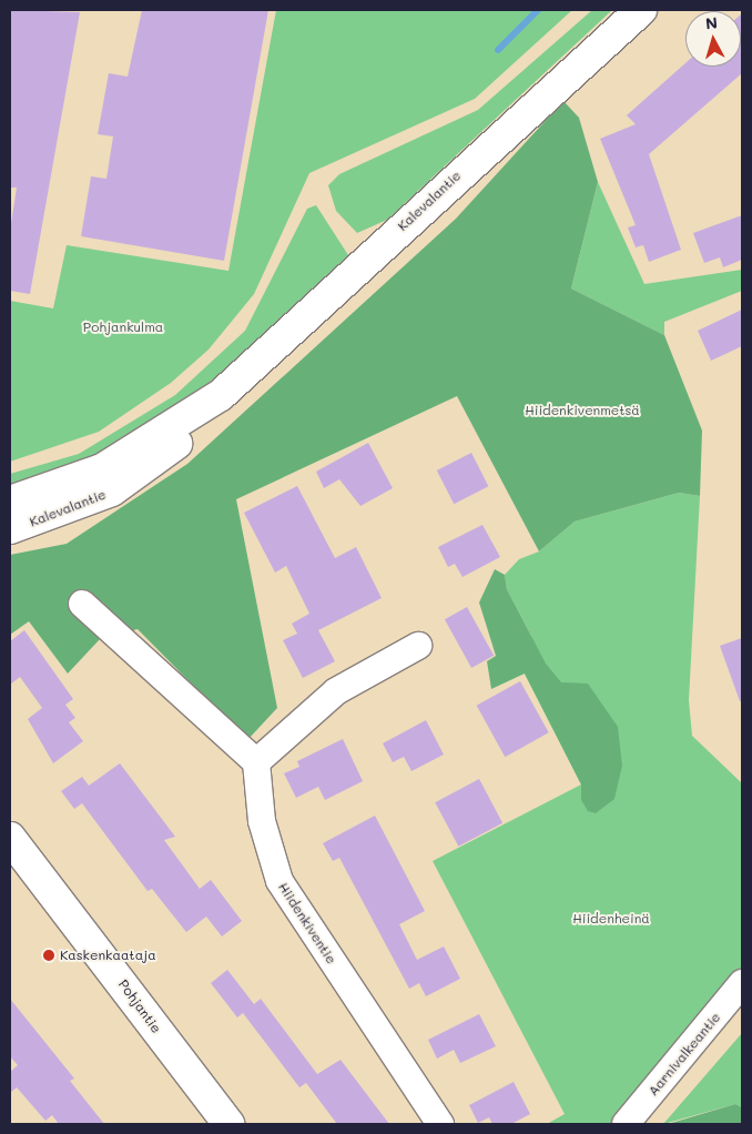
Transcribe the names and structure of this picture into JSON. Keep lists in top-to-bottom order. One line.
{"streets":{"main road":["Kalevalantie","Pohjantie"],"street":["Hiidenkiventie","Aarnivalkeantie"]},"parks":["Pohjankulma","Hiidenkivenmetsä","Hiidenheinä"],"places":["Kaskenkaataja"],"north":"top"}
